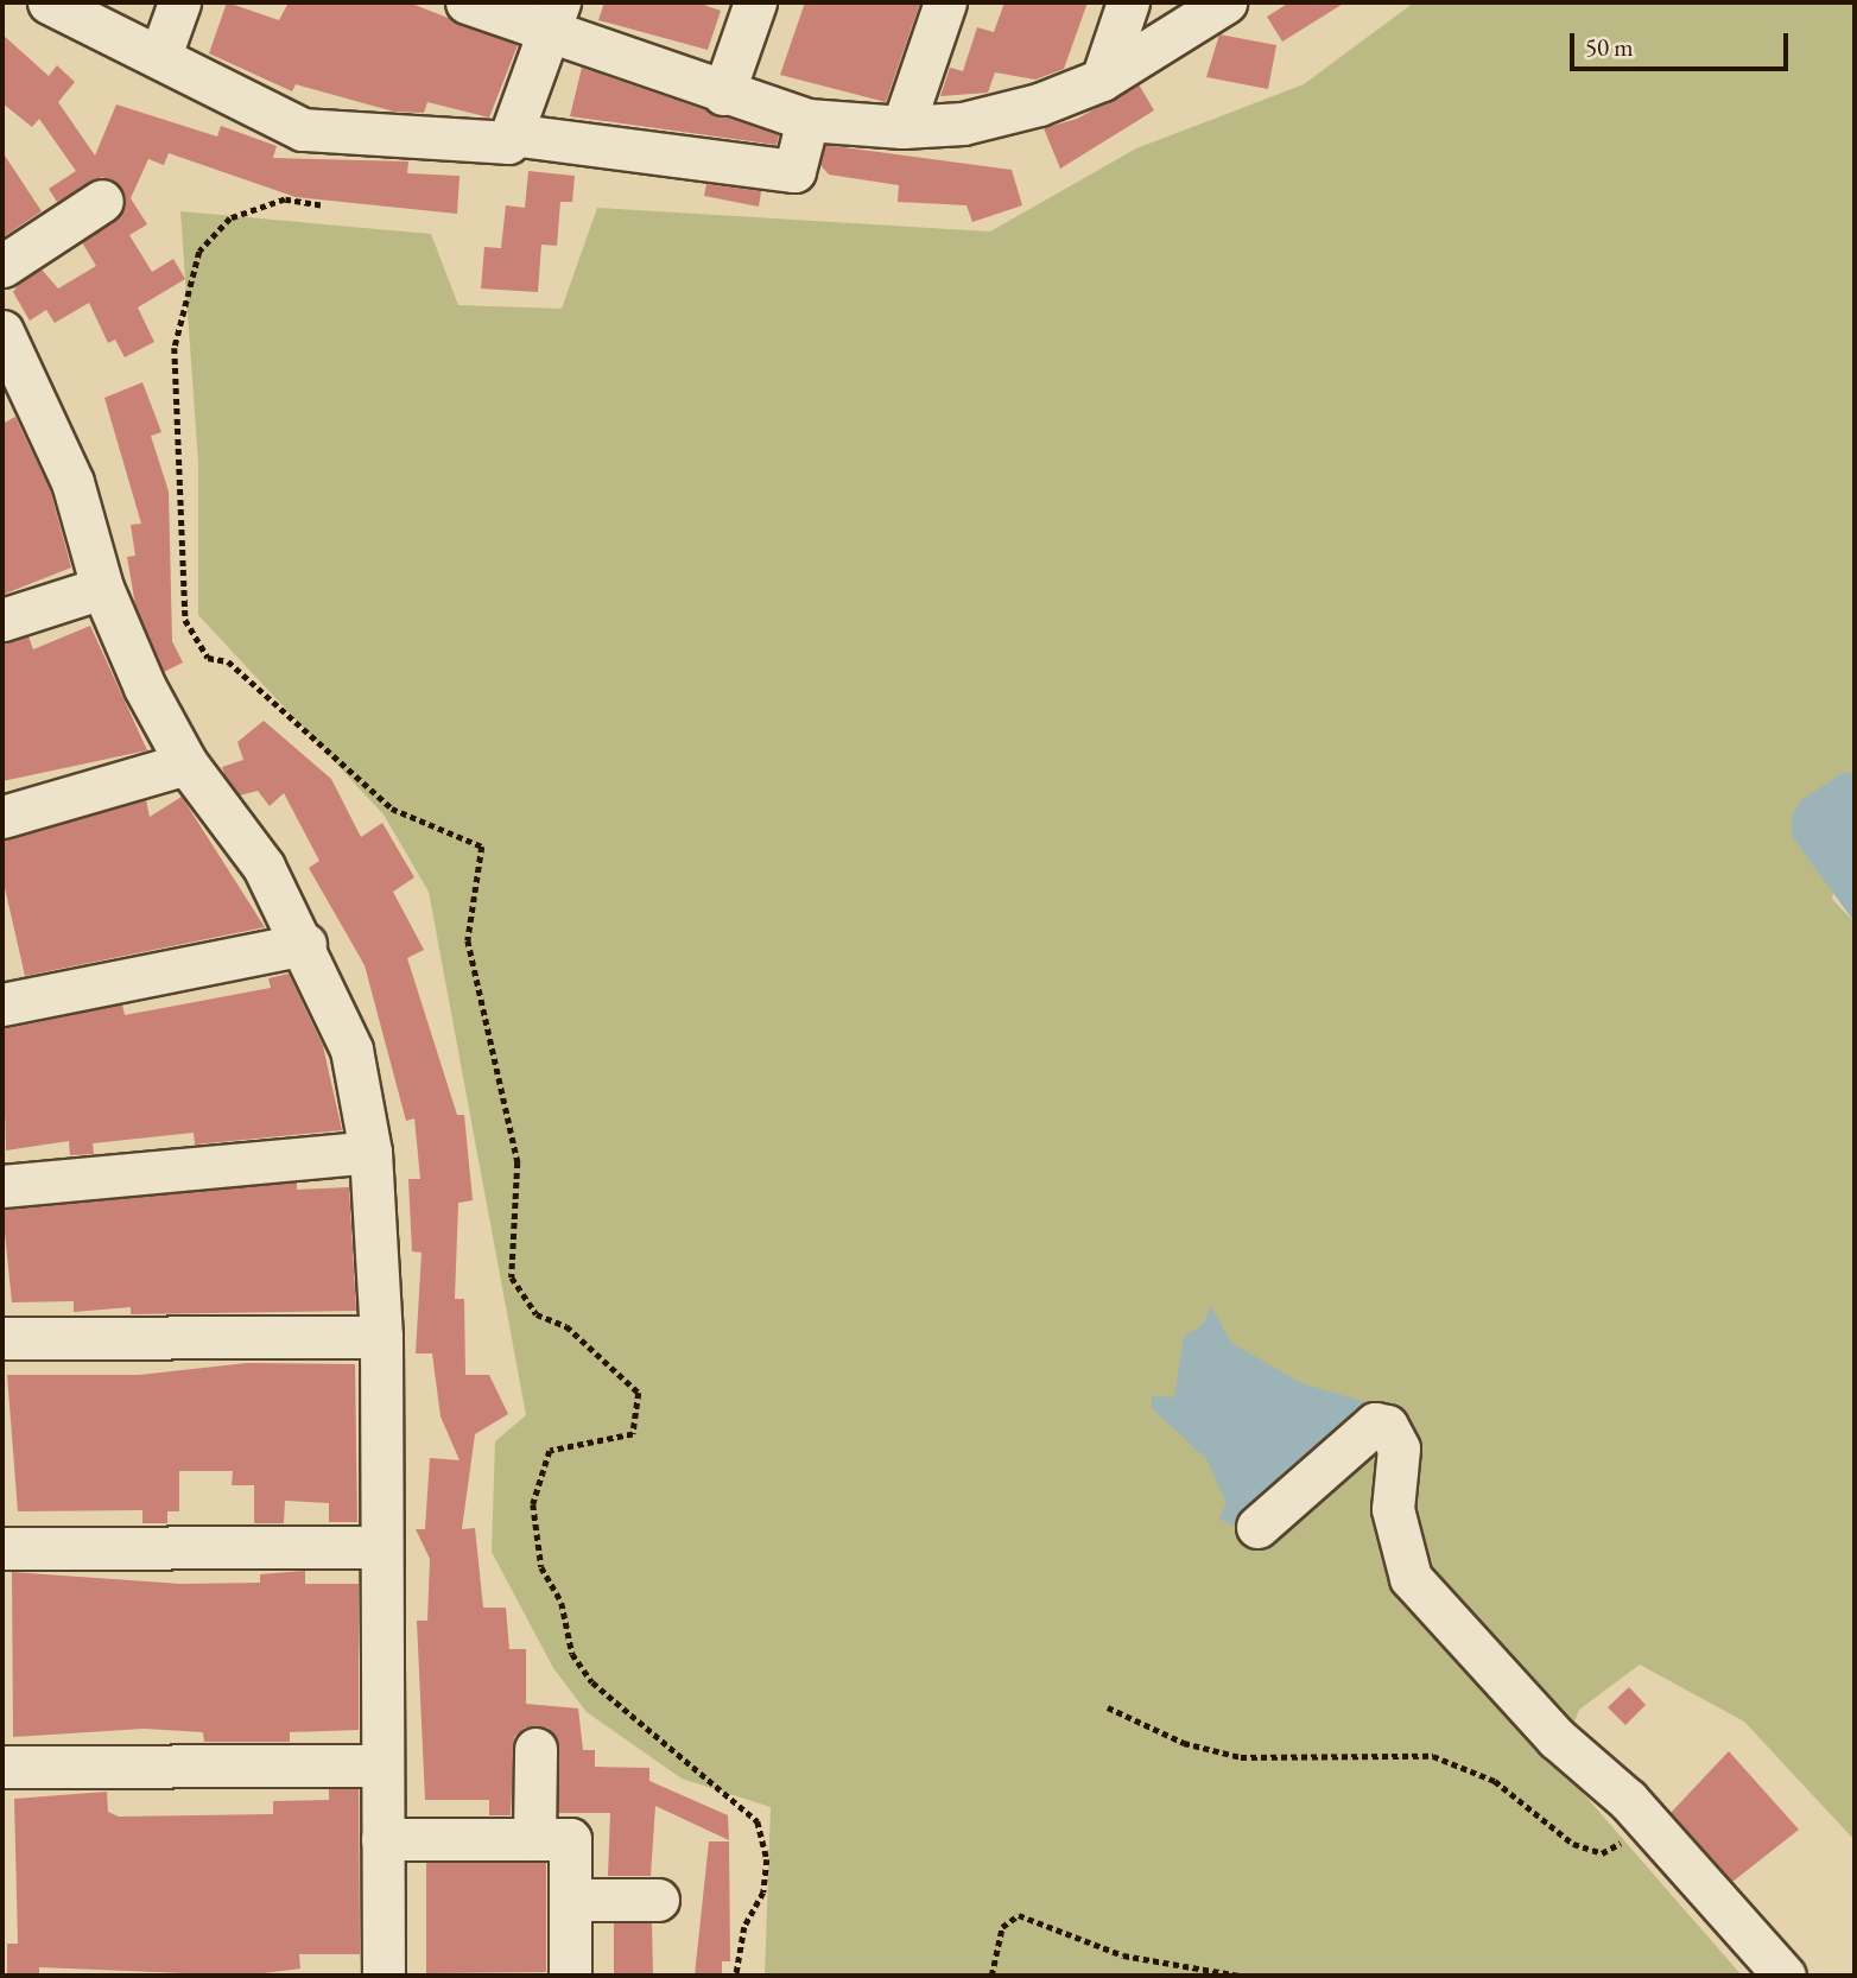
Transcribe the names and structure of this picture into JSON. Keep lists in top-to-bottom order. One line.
{"scale_bar":"50 m"}
